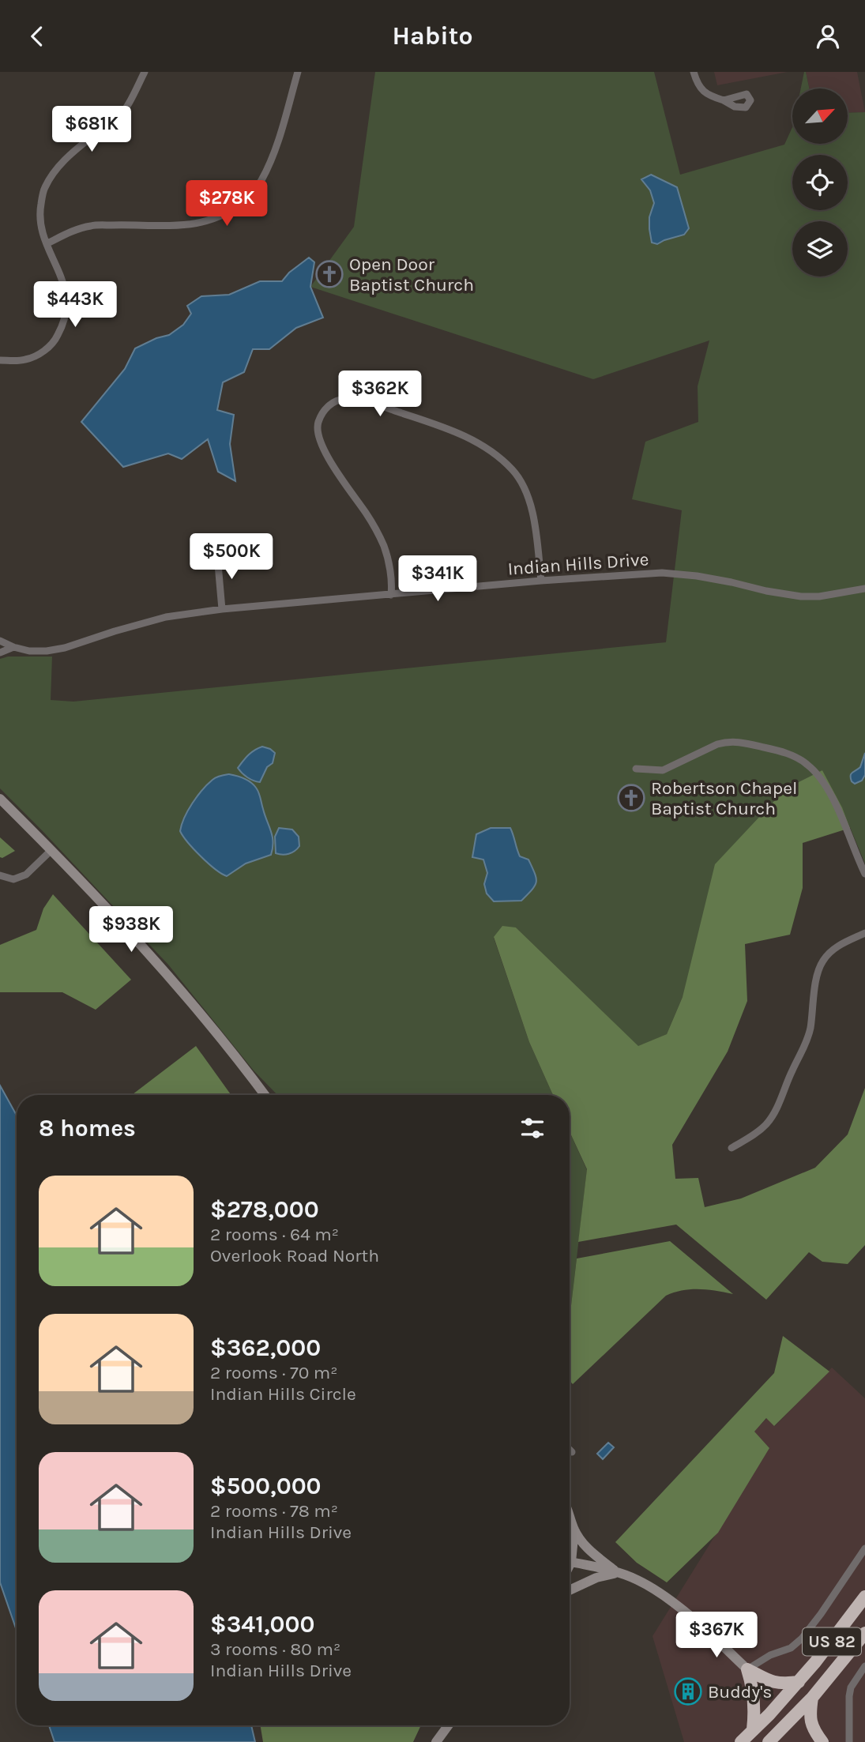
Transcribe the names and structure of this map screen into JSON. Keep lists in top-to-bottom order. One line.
{"streets":{"highway":["US 82"],"street":["Indian Hills Drive"]},"places":{"church":["Open Door Baptist Church","Robertson Chapel Baptist Church"],"building":["Buddy's"]},"north":"top right","page":{"header":"Habito","price":["$681K","$278K","$443K","$362K","$500K","$341K","$938K","$367K"],"heading":"8 homes","list":[{"name":"$278,000","note":"2 rooms · 64 m² · Overlook Road North"},{"name":"$362,000","note":"2 rooms · 70 m² · Indian Hills Circle"},{"name":"$500,000","note":"2 rooms · 78 m² · Indian Hills Drive"},{"name":"$341,000","note":"3 rooms · 80 m² · Indian Hills Drive"}]}}
